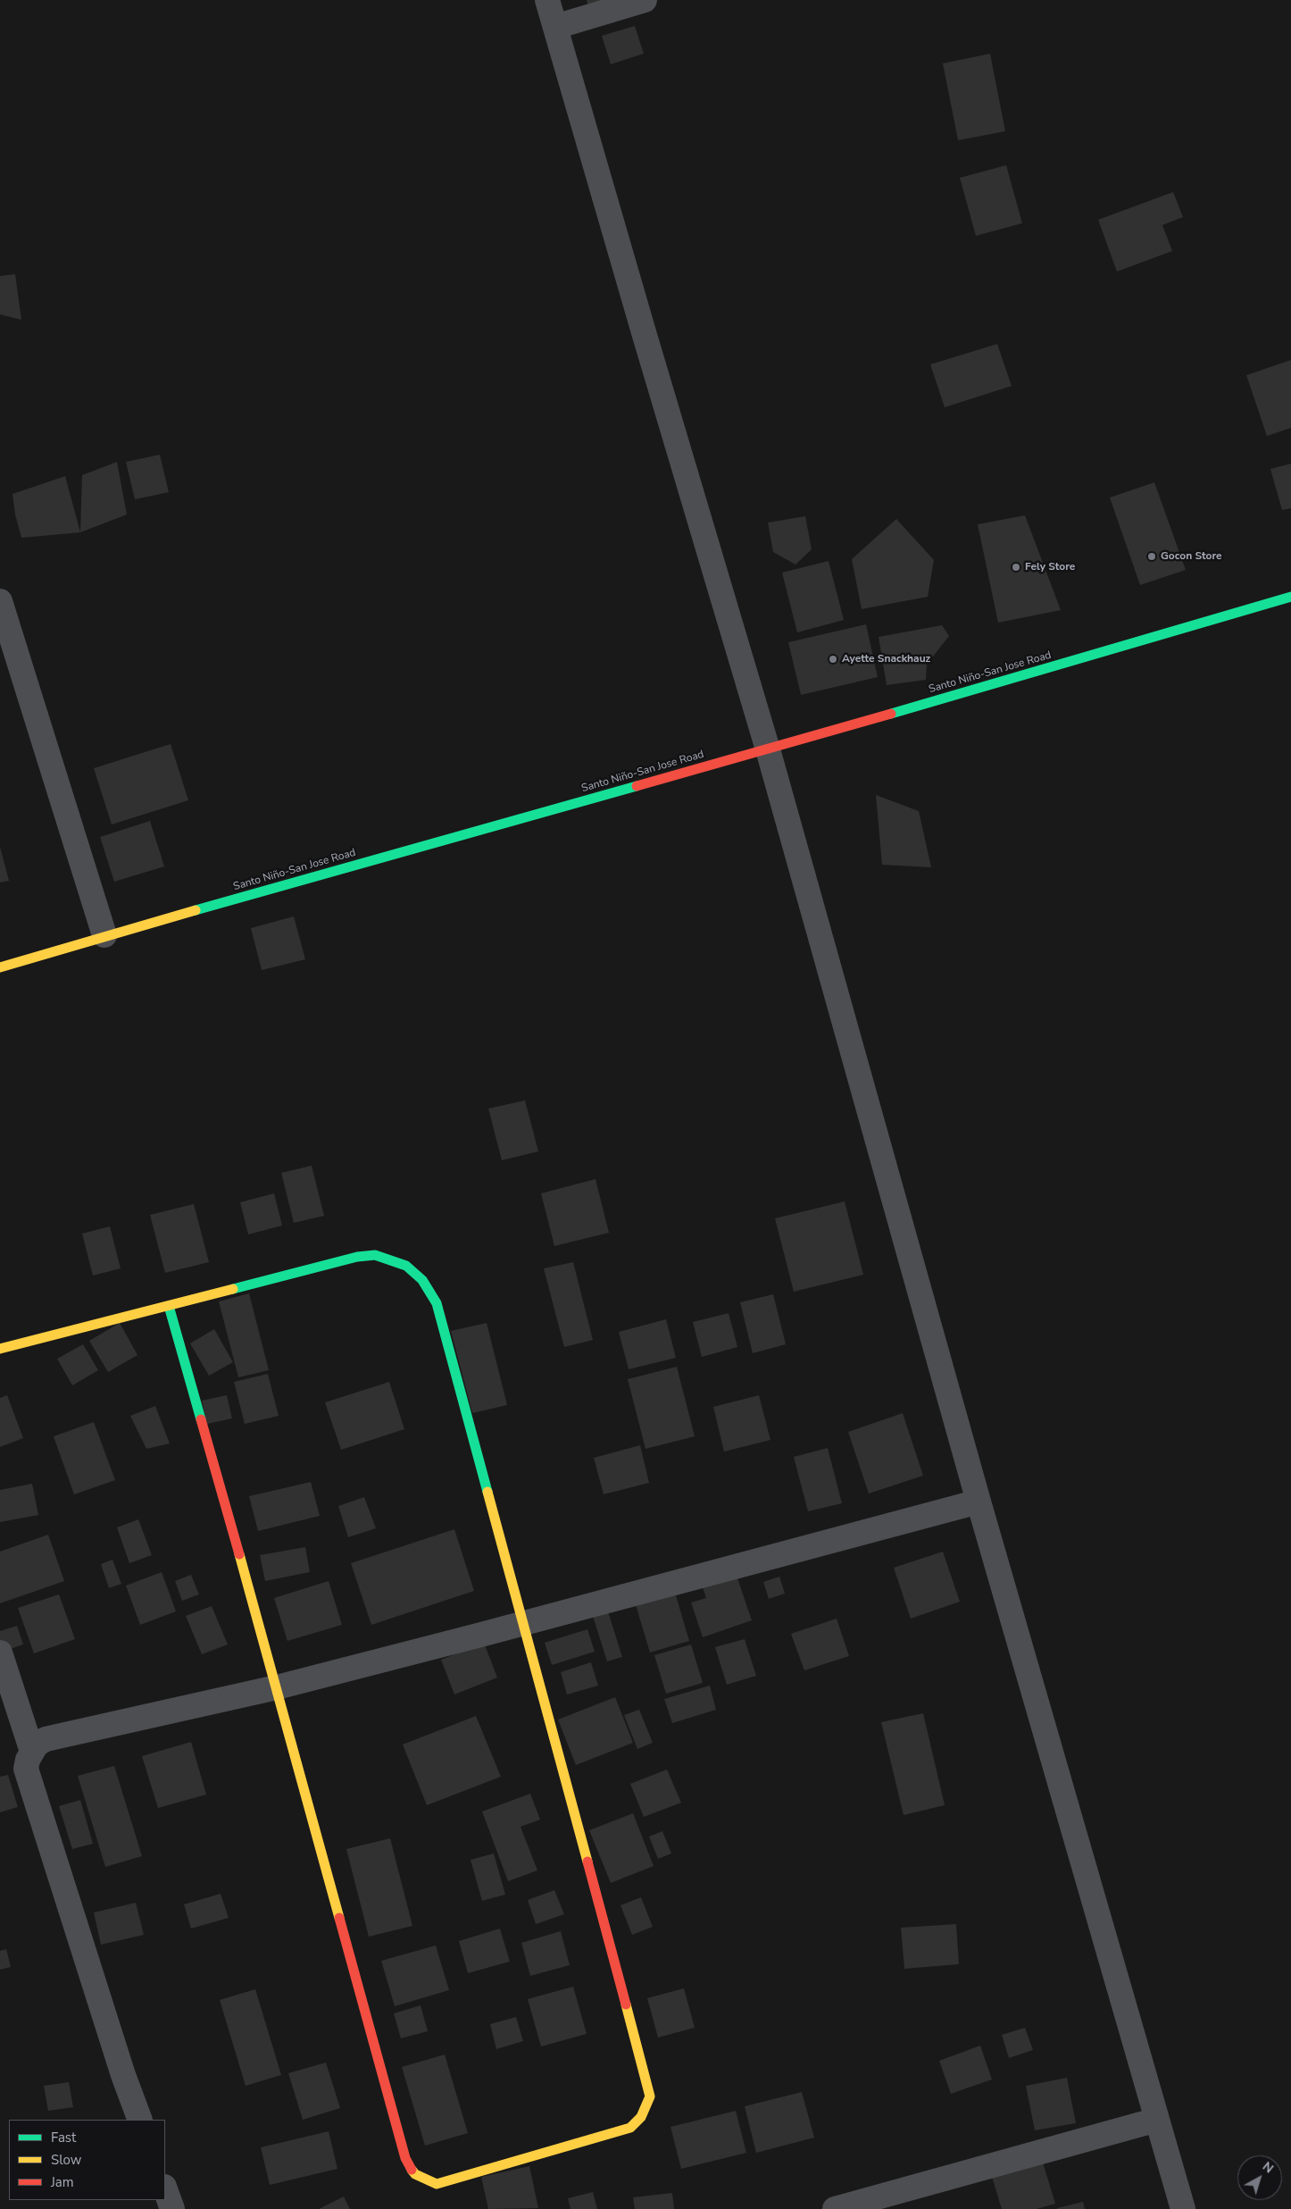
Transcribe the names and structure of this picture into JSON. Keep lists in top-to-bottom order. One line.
{"streets":{"street":["Santo Niño-San Jose Road"]},"places":["Gocon Store","Fely Store","Ayette Snackhauz"],"legend":["Fast","Slow","Jam"],"north":"top right"}
